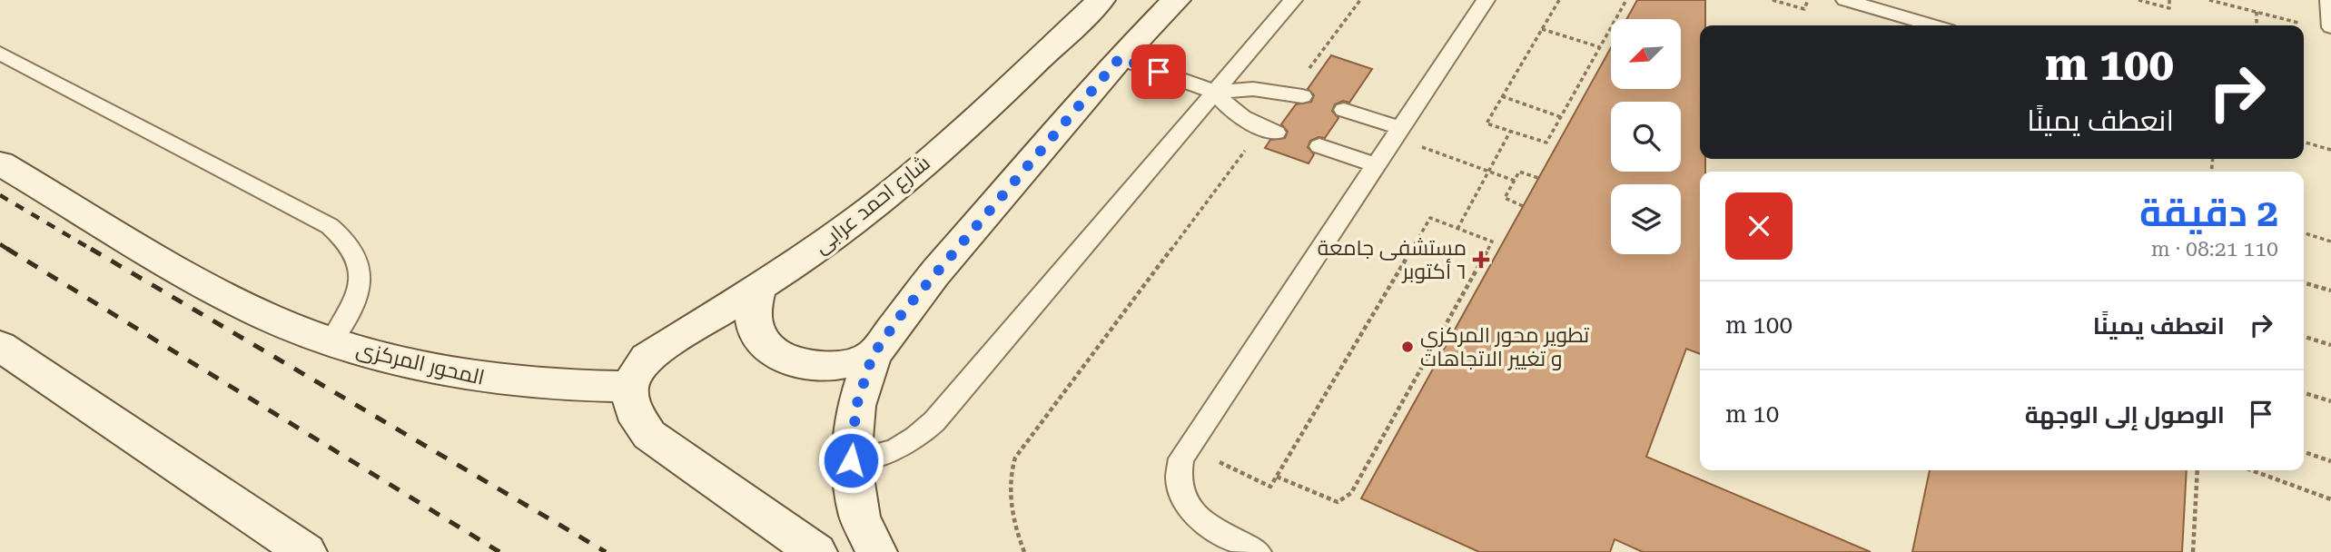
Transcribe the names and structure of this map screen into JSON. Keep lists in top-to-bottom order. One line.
{"streets":{"main road":["شارع احمد عرابى","المحور المركزى"]},"crossings":[["شارع احمد عرابى","المحور المركزى"]],"places":{"health":["مستشفى جامعة ٦ أكتوبر"],"other":["تطوير محور المركزي و تغيير الاتجاهات"]},"north":"bottom left","page":{"turn":["100 m","انعطف يمينًا"],"heading":["2 دقيقة","110 m · 08:21"],"list":[{"name":"انعطف يمينًا","value":"100 m"},{"name":"الوصول إلى الوجهة","value":"10 m"}]}}
